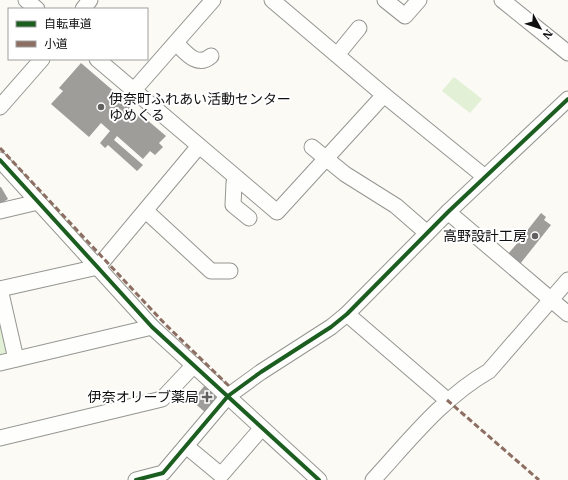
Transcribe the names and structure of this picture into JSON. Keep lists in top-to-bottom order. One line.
{"places":{"other":["伊奈町ふれあい活動センター ゆめくる","高野設計工房"],"health":["伊奈オリーブ薬局"]},"legend":["自転車道","小道"],"north":"bottom right"}
